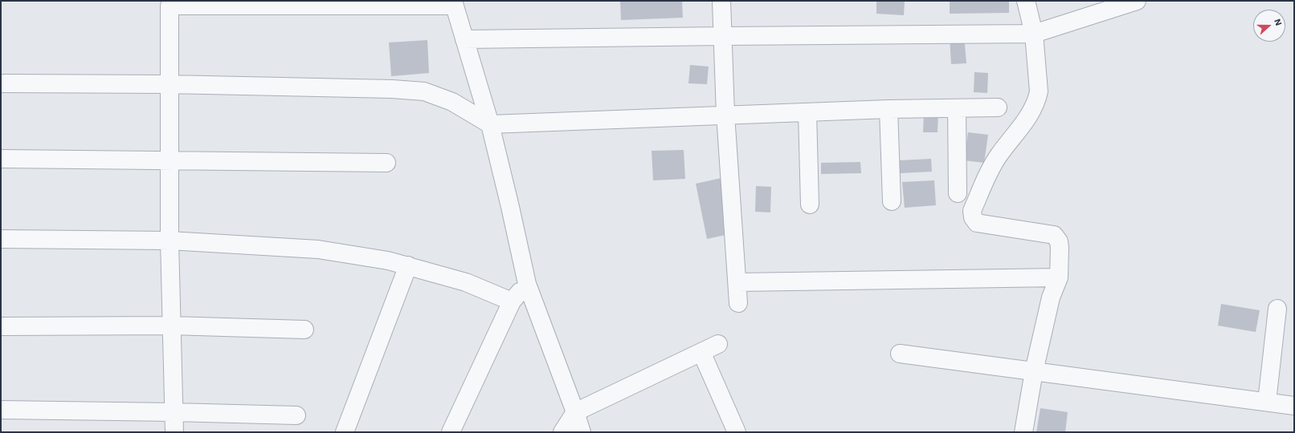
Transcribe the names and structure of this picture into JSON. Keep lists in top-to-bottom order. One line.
{"north":"right"}
